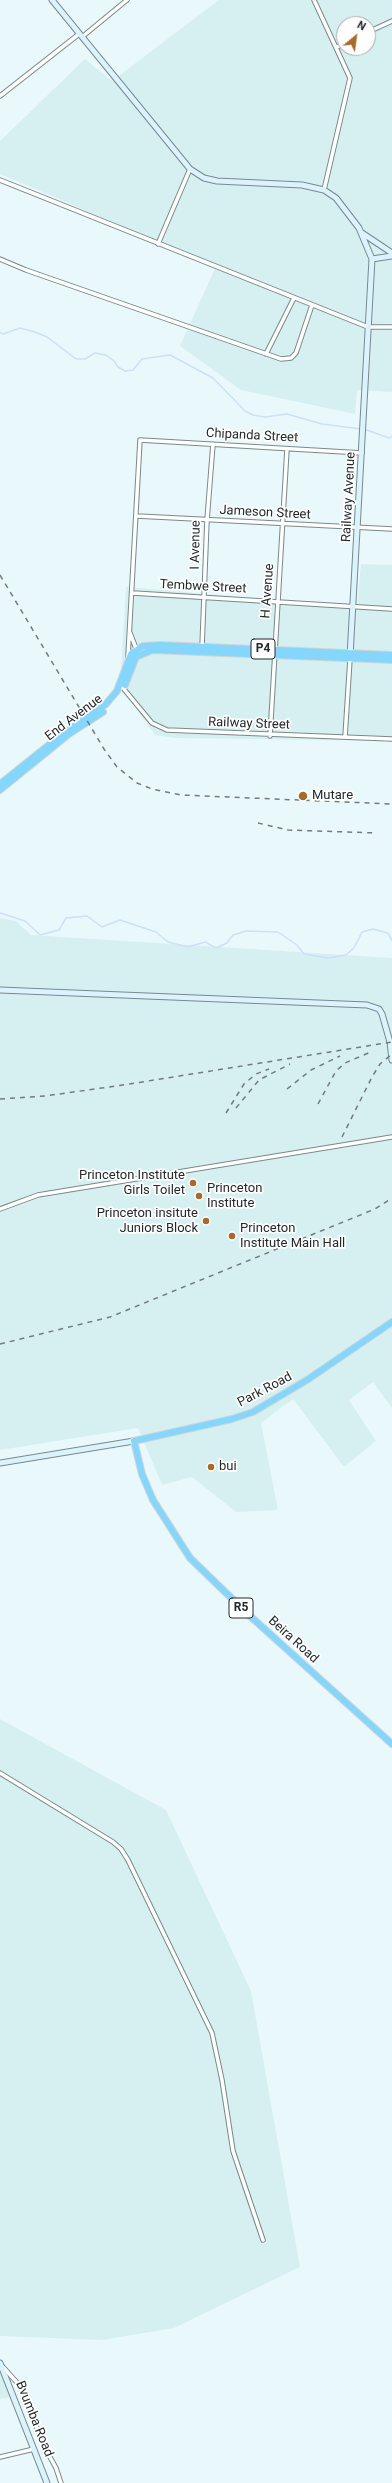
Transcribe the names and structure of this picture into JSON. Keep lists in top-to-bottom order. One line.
{"streets":{"highway":["P4","End Avenue","Park Road","R5","Beira Road"],"street":["Chipanda Street","Railway Avenue","Jameson Street","I Avenue","Tembwe Street","H Avenue","Railway Street","Bvumba Road"]},"crossings":[["Chipanda Street","Railway Avenue"],["Chipanda Street","I Avenue"],["Chipanda Street","H Avenue"],["Chipanda Street","End Avenue"],["Railway Avenue","Jameson Street"],["Railway Avenue","Tembwe Street"],["Railway Avenue","P4"],["Railway Avenue","Railway Street"],["Jameson Street","I Avenue"],["Jameson Street","H Avenue"],["Jameson Street","End Avenue"],["I Avenue","Tembwe Street"],["I Avenue","P4"],["Tembwe Street","H Avenue"],["Tembwe Street","End Avenue"],["H Avenue","P4"],["H Avenue","Railway Street"],["P4","End Avenue"],["End Avenue","Railway Street"],["Park Road","Beira Road"]],"places":["Mutare","Princeton Institute Girls Toilet","Princeton Institute","Princeton insitute Juniors Block","Princeton Institute Main Hall","bui"],"north":"top right"}
